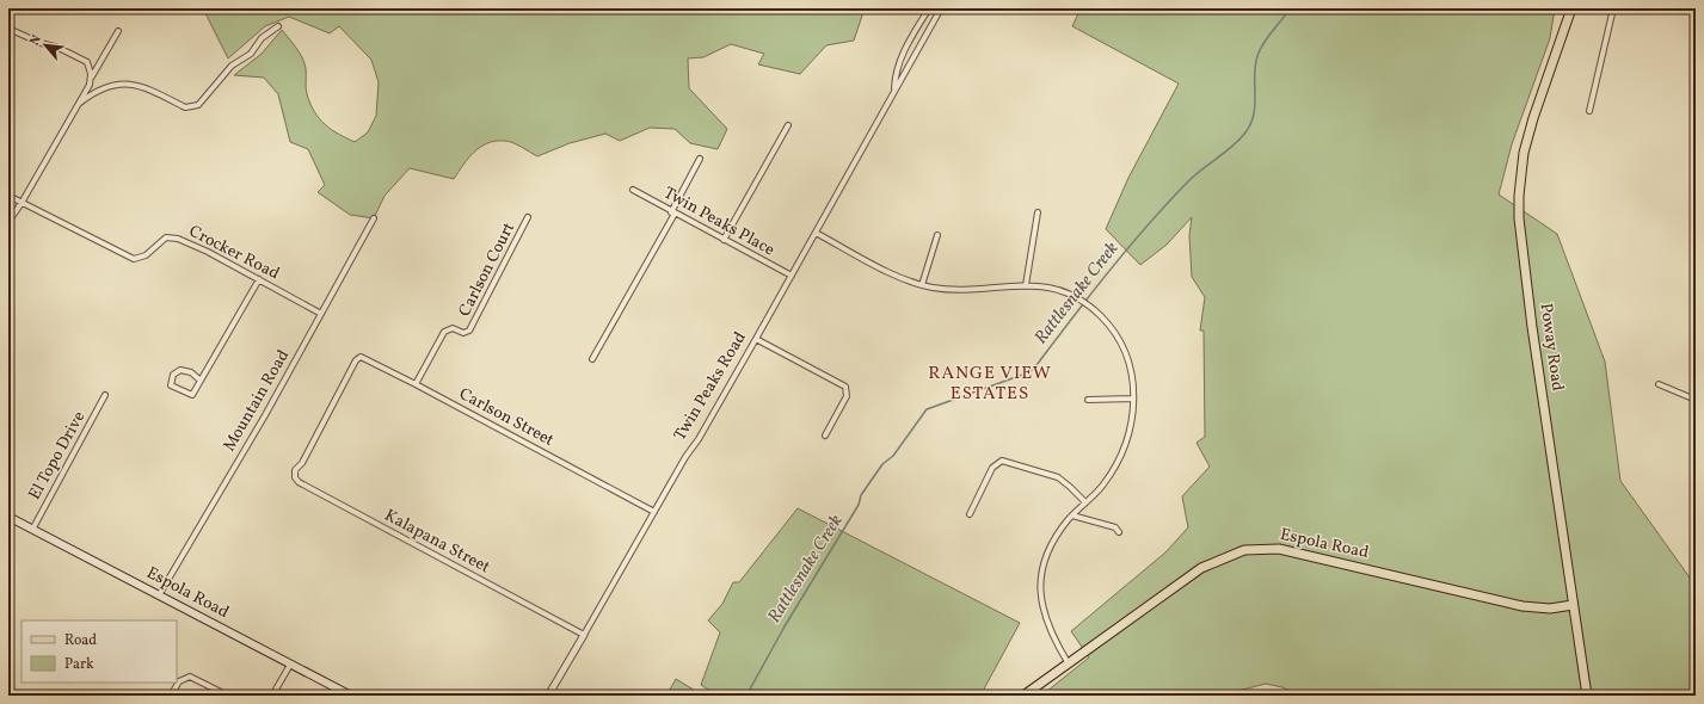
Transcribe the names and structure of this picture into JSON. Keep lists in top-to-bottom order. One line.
{"streets":{"main road":["Poway Road","Espola Road"],"street":["Twin Peaks Place","Crocker Road","Carlson Court","Twin Peaks Road","Mountain Road","Carlson Street","El Topo Drive","Kalapana Street"]},"crossings":[["Twin Peaks Place","Twin Peaks Road"],["Crocker Road","Mountain Road"],["Carlson Court","Carlson Street"],["Poway Road","Espola Road"],["Twin Peaks Road","Carlson Street"],["Twin Peaks Road","Kalapana Street"],["Mountain Road","Espola Road"],["Carlson Street","Kalapana Street"],["El Topo Drive","Espola Road"]],"districts":["RANGE VIEW ESTATES"],"water":["Rattlesnake Creek"],"legend":["Road","Park"],"north":"top left"}
